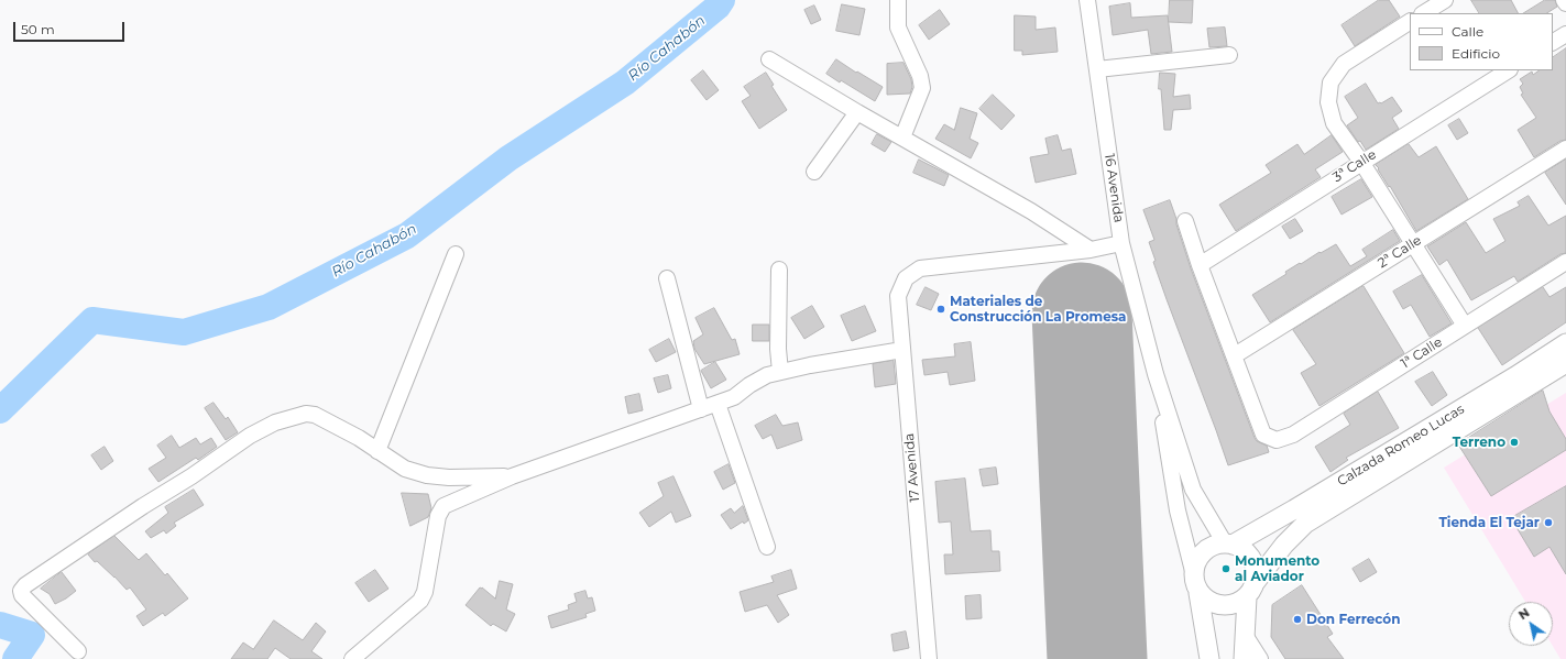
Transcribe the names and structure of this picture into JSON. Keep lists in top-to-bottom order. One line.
{"streets":{"street":["3ª Calle","16 Avenida","2ª Calle","1ª Calle","Calzada Romeo Lucas","17 Avenida"]},"crossings":[["16 Avenida","Calzada Romeo Lucas"],["2ª Calle","1ª Calle"]],"water":["Río Cahabón"],"places":["Materiales de Construcción La Promesa","Terreno","Tienda El Tejar","Monumento al Aviador","Don Ferrecón"],"legend":["Calle","Edificio"],"scale_bar":"50 m","north":"top left"}
